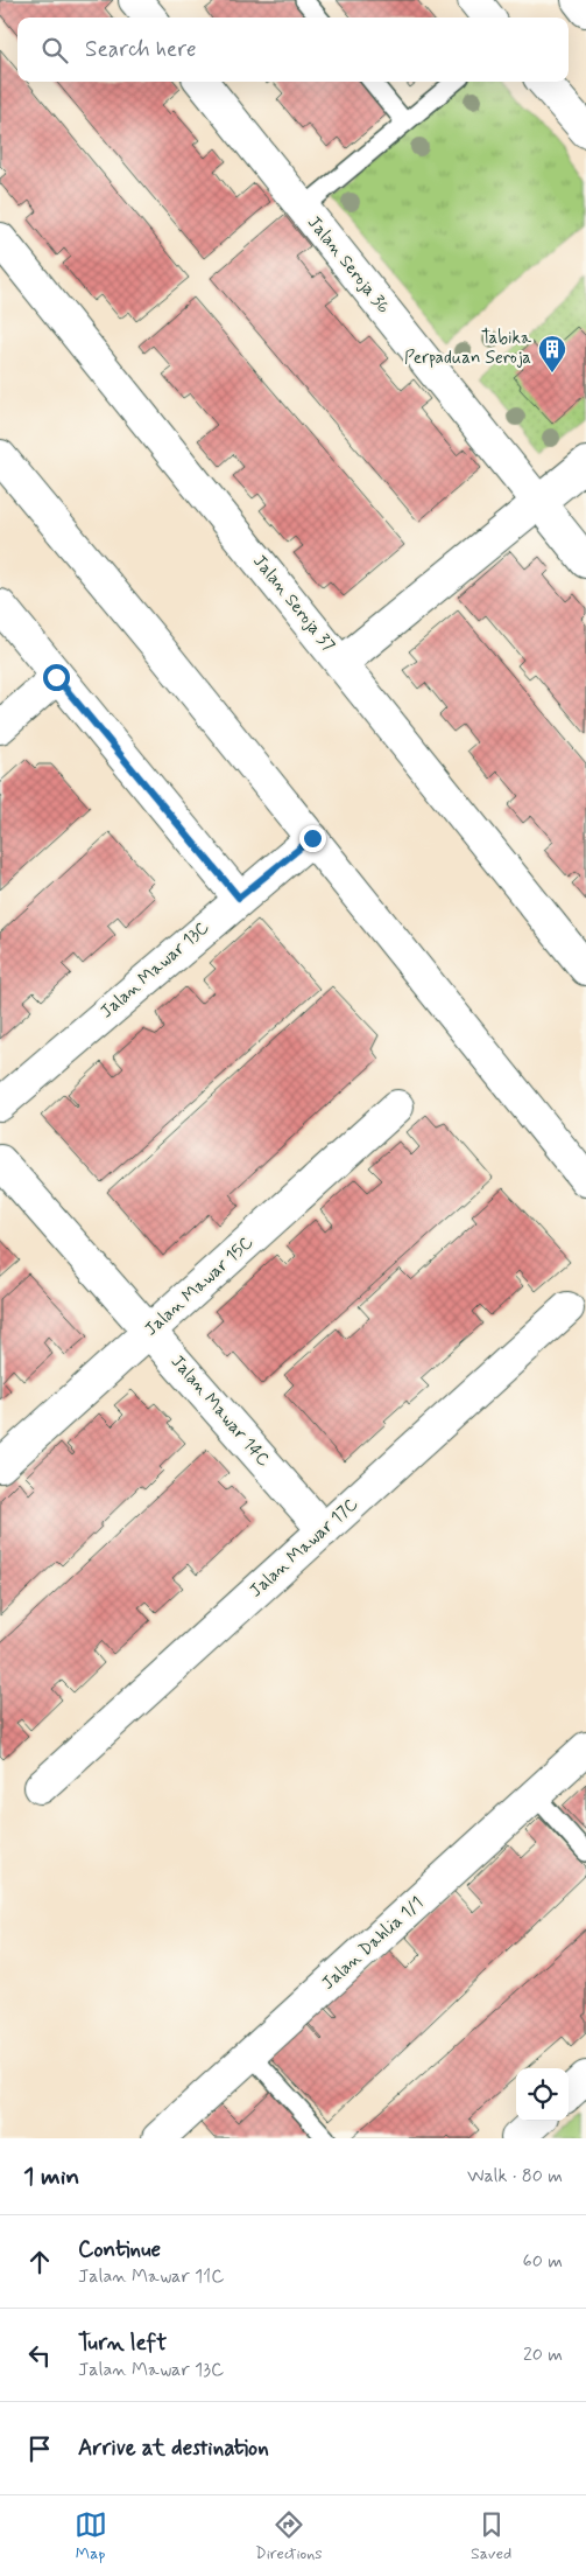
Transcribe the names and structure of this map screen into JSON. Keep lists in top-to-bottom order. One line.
{"streets":{"street":["Jalan Seroja 36","Jalan Seroja 37","Jalan Mawar 13C","Jalan Mawar 15C","Jalan Mawar 14C","Jalan Mawar 17C","Jalan Dahlia 1/1"]},"crossings":[["Jalan Mawar 15C","Jalan Mawar 14C"],["Jalan Mawar 14C","Jalan Mawar 17C"]],"places":{"building":["Tabika Perpaduan Seroja"]},"page":{"search":"Search here","heading":["1 min","Walk · 80 m"],"list":[["Continue","Jalan Mawar 11C","60 m"],["Turn left","Jalan Mawar 13C","20 m"],"Arrive at destination"],"nav":["Map","Directions","Saved"]}}
